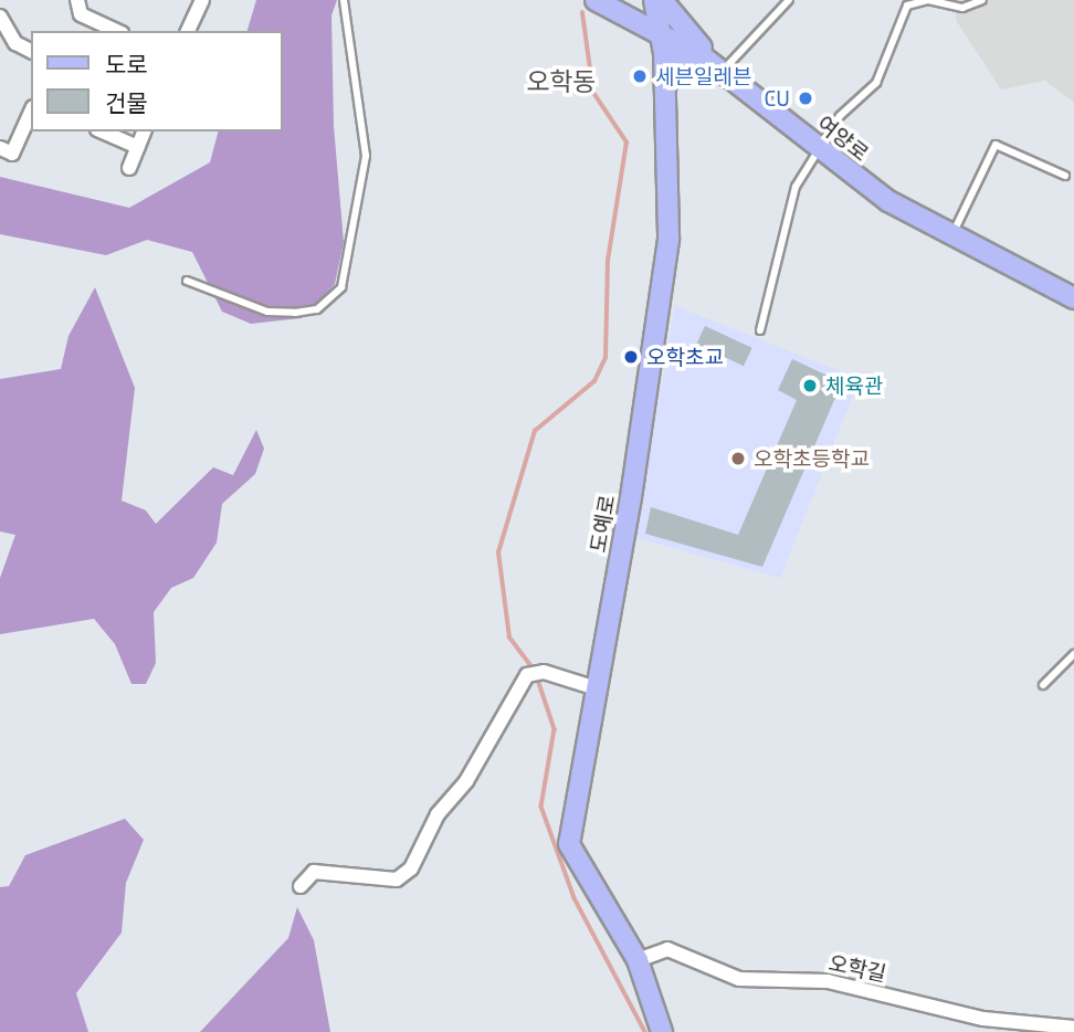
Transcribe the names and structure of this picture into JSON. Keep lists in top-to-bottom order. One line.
{"streets":{"street":["여양로","도예로","오학길"]},"crossings":[["여양로","도예로"],["도예로","오학길"]],"districts":["오학동"],"places":["세븐일레븐","CU","오학초교","체육관","오학초등학교"],"legend":["도로","건물"]}
